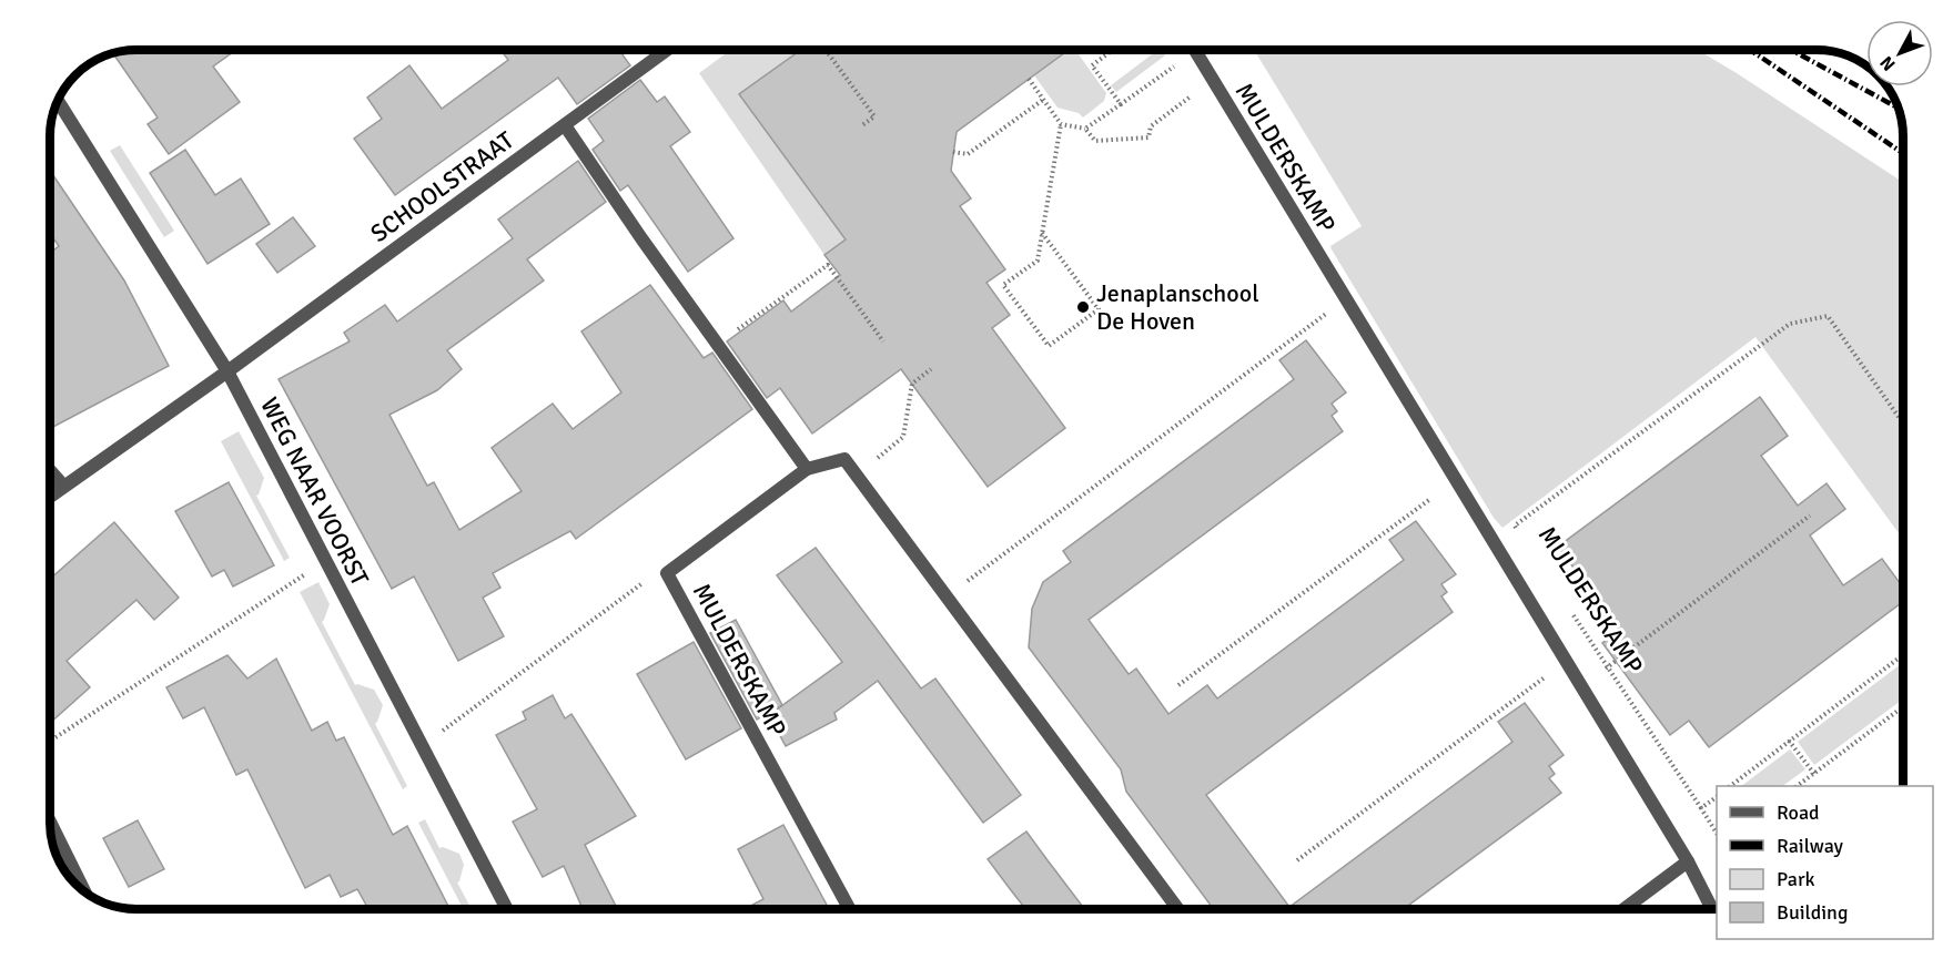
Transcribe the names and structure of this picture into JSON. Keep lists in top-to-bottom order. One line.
{"streets":{"street":["MULDERSKAMP","SCHOOLSTRAAT","WEG NAAR VOORST"]},"crossings":[["SCHOOLSTRAAT","WEG NAAR VOORST"]],"places":["Jenaplanschool De Hoven"],"legend":["Road","Railway","Park","Building"],"north":"bottom left"}
